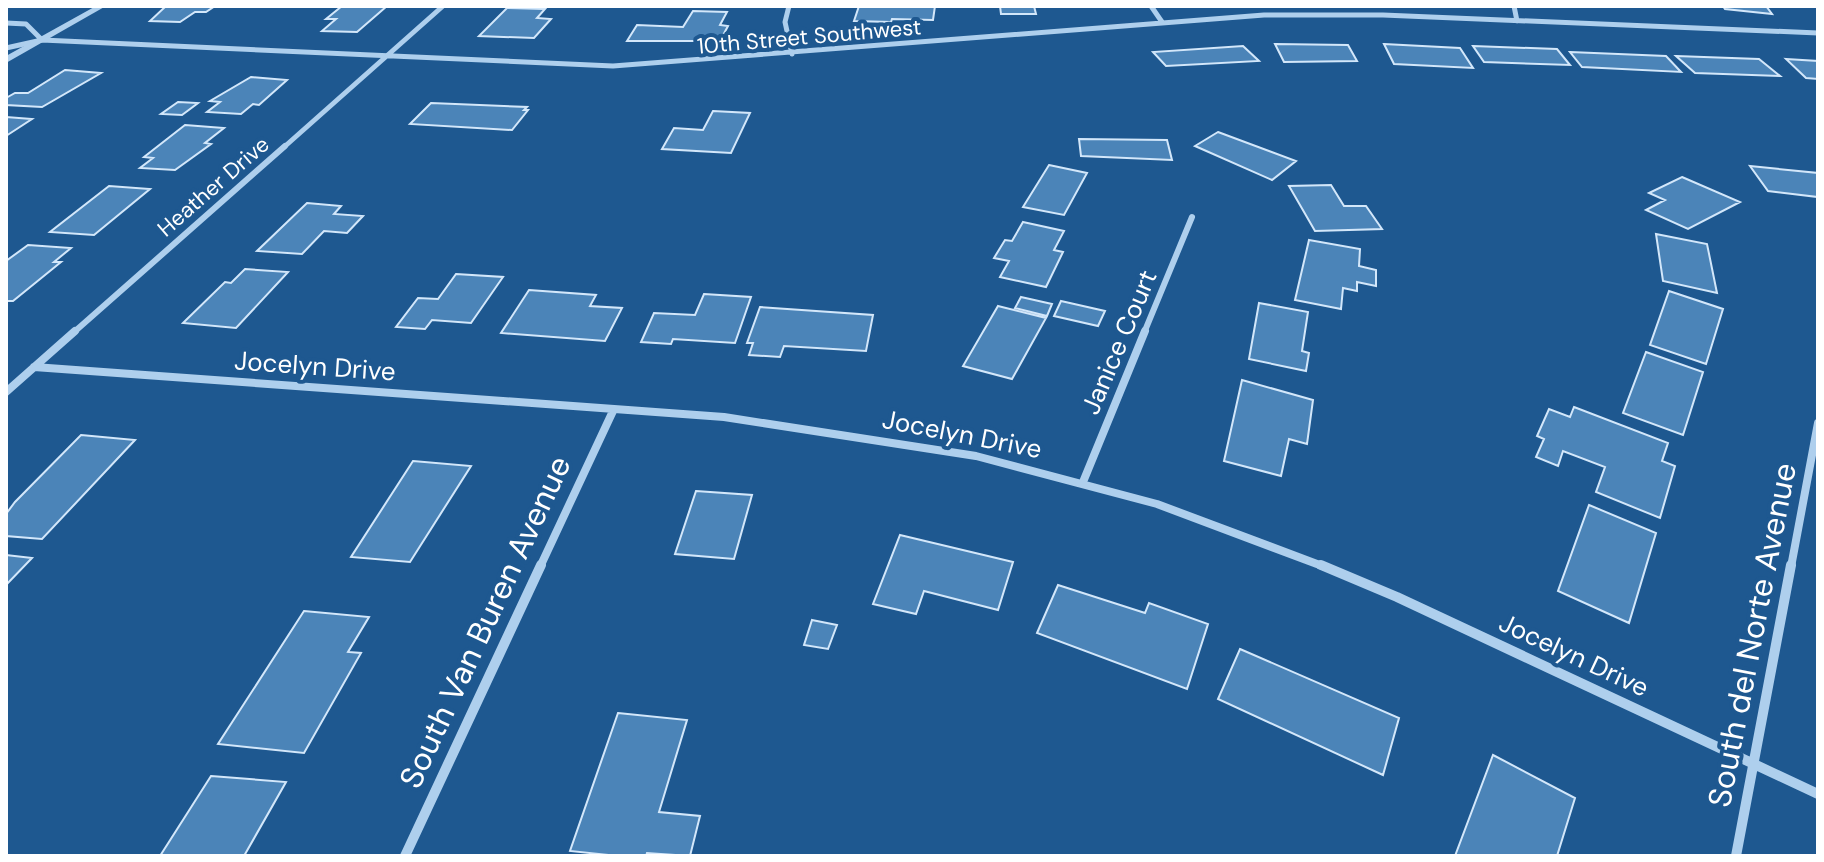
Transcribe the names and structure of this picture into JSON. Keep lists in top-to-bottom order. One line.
{"streets":{"street":["10th Street Southwest","Heather Drive","Janice Court","Jocelyn Drive","South Van Buren Avenue","South del Norte Avenue"]},"crossings":[["10th Street Southwest","Heather Drive"],["Heather Drive","Jocelyn Drive"],["Janice Court","Jocelyn Drive"],["Jocelyn Drive","South Van Buren Avenue"],["Jocelyn Drive","South del Norte Avenue"]]}
